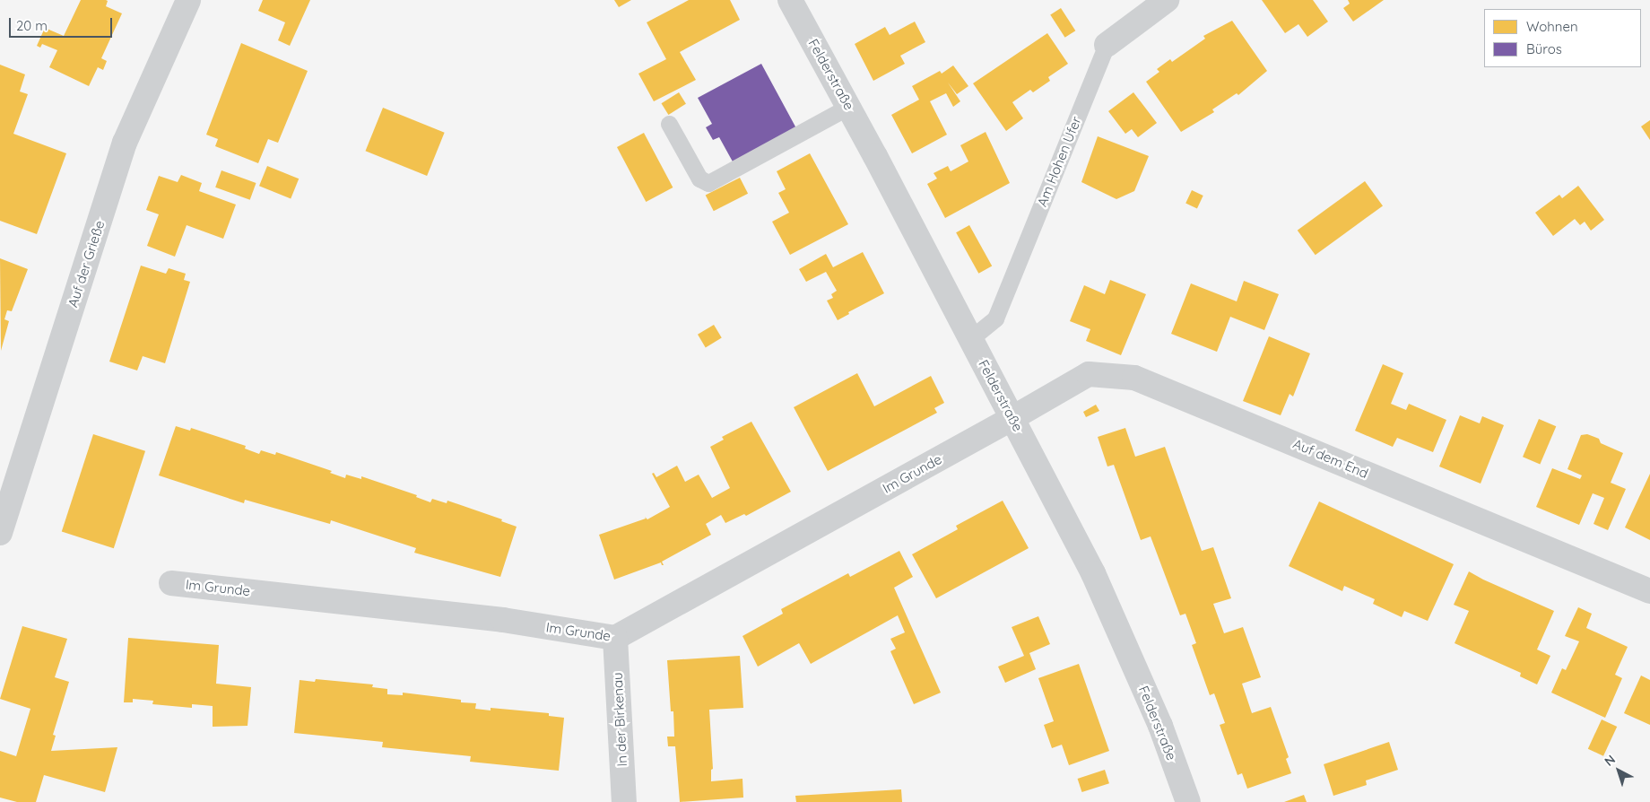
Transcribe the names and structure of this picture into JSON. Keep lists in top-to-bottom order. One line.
{"streets":{"street":["Felderstraße","Am Hohen Ufer","Auf der Grieße","Auf dem End","Im Grunde","In der Birkenau"]},"crossings":[["Felderstraße","Am Hohen Ufer"],["Felderstraße","Auf dem End"],["Felderstraße","Im Grunde"],["Auf dem End","Im Grunde"],["Im Grunde","In der Birkenau"]],"legend":["Wohnen","Büros"],"scale_bar":"20 m","north":"top left"}
